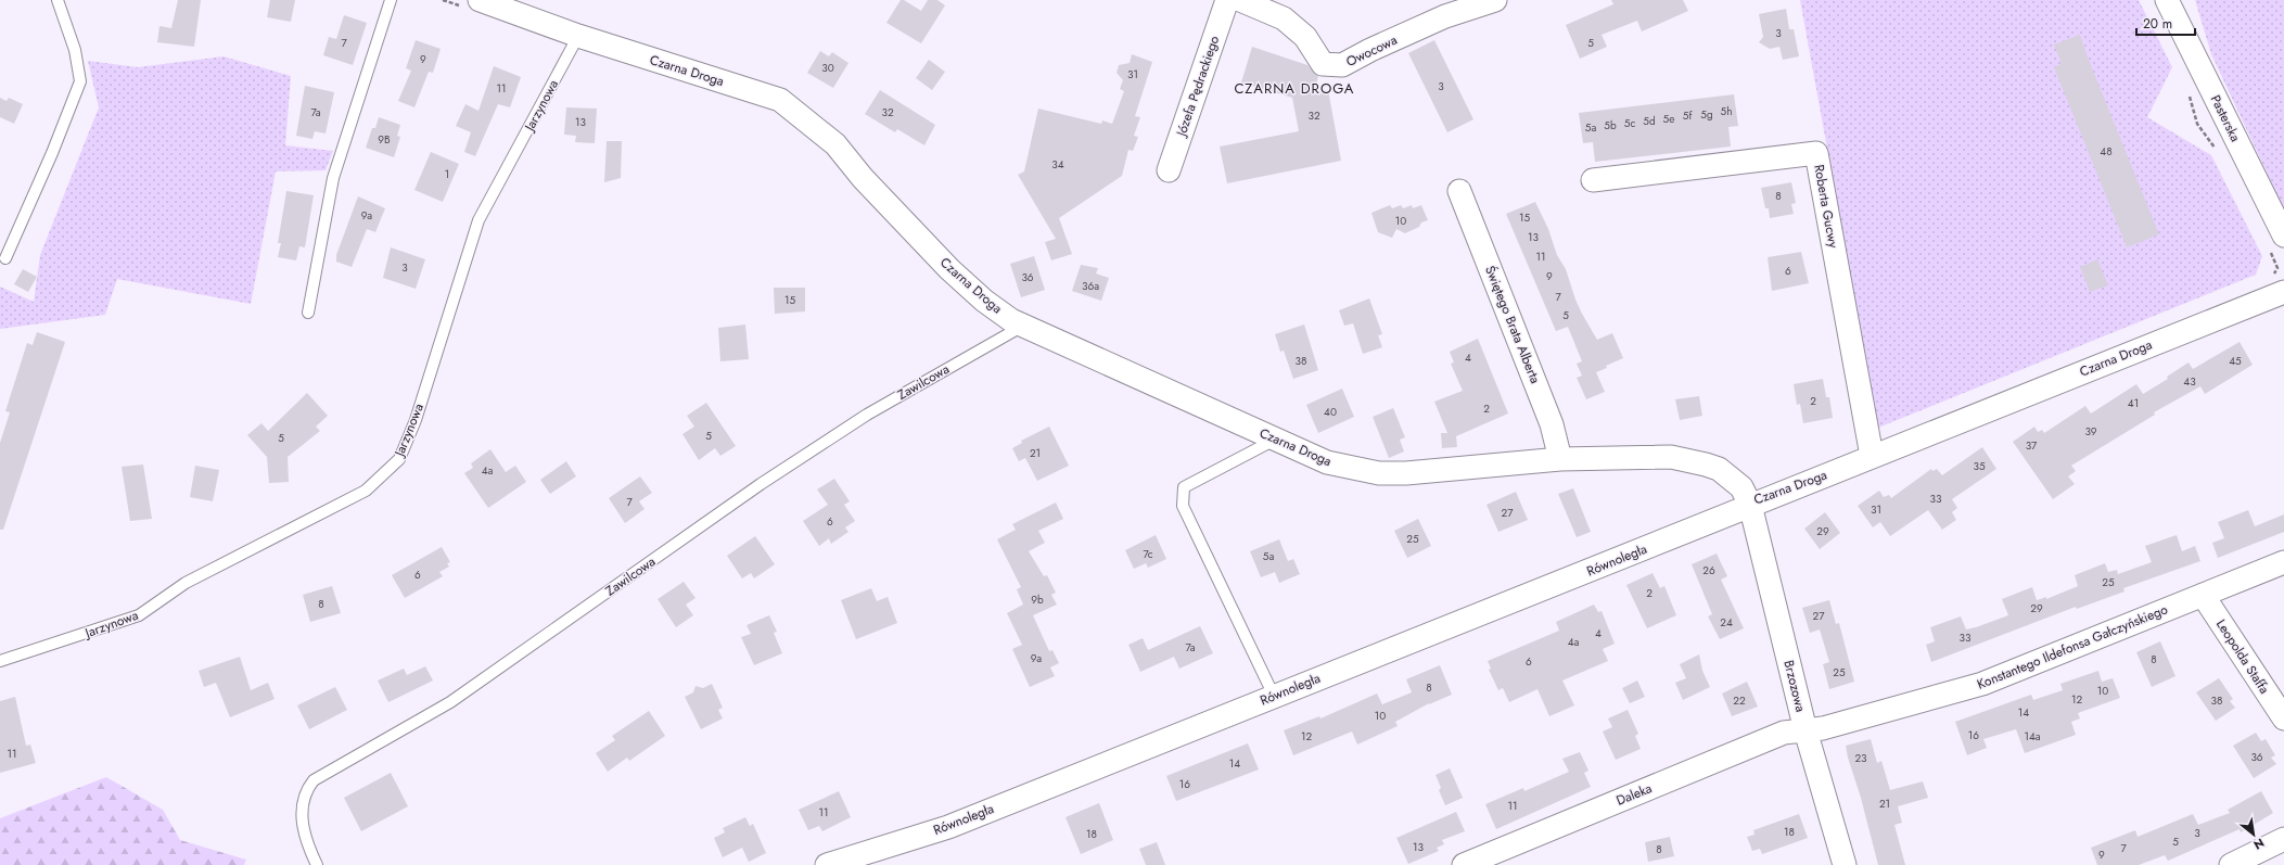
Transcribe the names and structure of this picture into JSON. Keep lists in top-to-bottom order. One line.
{"streets":{"street":["Owocowa","Czarna Droga","Józefa Pędrackiego","Pasterska","Roberta Gucwy","Świętego Brata Alberta","Równoległa","Konstantego Ildefonsa Gałczyńskiego","Leopolda Staffa","Brzozowa","Daleka"],"lane":["Jarzynowa","Zawilcowa"]},"crossings":[["Czarna Droga","Jarzynowa"],["Czarna Droga","Roberta Gucwy"],["Czarna Droga","Świętego Brata Alberta"],["Czarna Droga","Zawilcowa"],["Czarna Droga","Równoległa"],["Czarna Droga","Brzozowa"],["Równoległa","Brzozowa"],["Konstantego Ildefonsa Gałczyńskiego","Leopolda Staffa"],["Konstantego Ildefonsa Gałczyńskiego","Brzozowa"],["Konstantego Ildefonsa Gałczyńskiego","Daleka"],["Brzozowa","Daleka"]],"districts":["CZARNA DROGA"],"house_numbers":["3","7","5","9","30","31","3","11","5h","7a","32","5g","32","5f","5e","5d","13","5c","5b","5a","9B","48","34","1","8","9a","15","10","13","11","3","6","9","36","36a","7","15","5","4","38","45","43","2","41","2","40","39","5","5","37","21","35","4a","33","7","31","27","6","29","25","7c","5a","26","6","25","2","9b","8","29","27","24","4","33","4a","7a","9a","8","6","25","8","10","12","22","38","14","10","16","12","14a","11","36","23","14","16","21","11","11","18","3","18","5","13","7","8","9"],"scale_bar":"20 m","north":"bottom right"}
